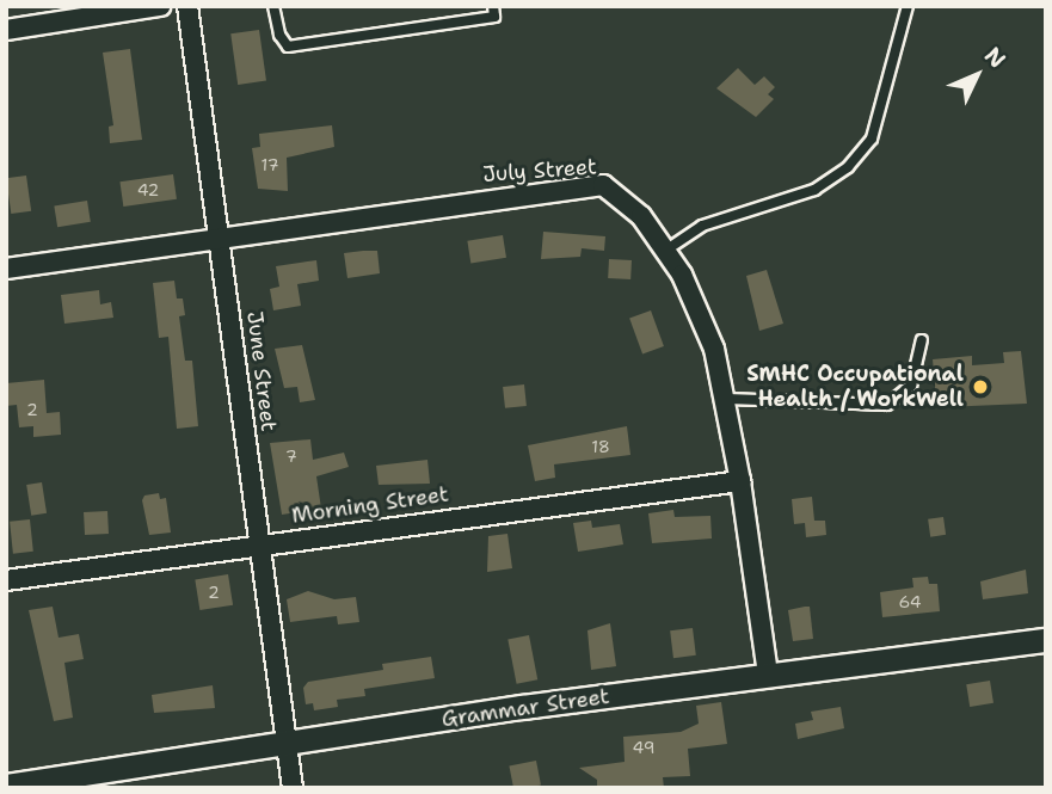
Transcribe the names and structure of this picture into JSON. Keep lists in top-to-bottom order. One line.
{"streets":{"street":["July Street","June Street","Morning Street","Grammar Street"]},"crossings":[["July Street","June Street"],["July Street","Morning Street"],["July Street","Grammar Street"],["June Street","Morning Street"],["June Street","Grammar Street"]],"places":["SMHC Occupational Health / WorkWell"],"house_numbers":["17","42","2","18","7","2","64","49"],"north":"top right"}
